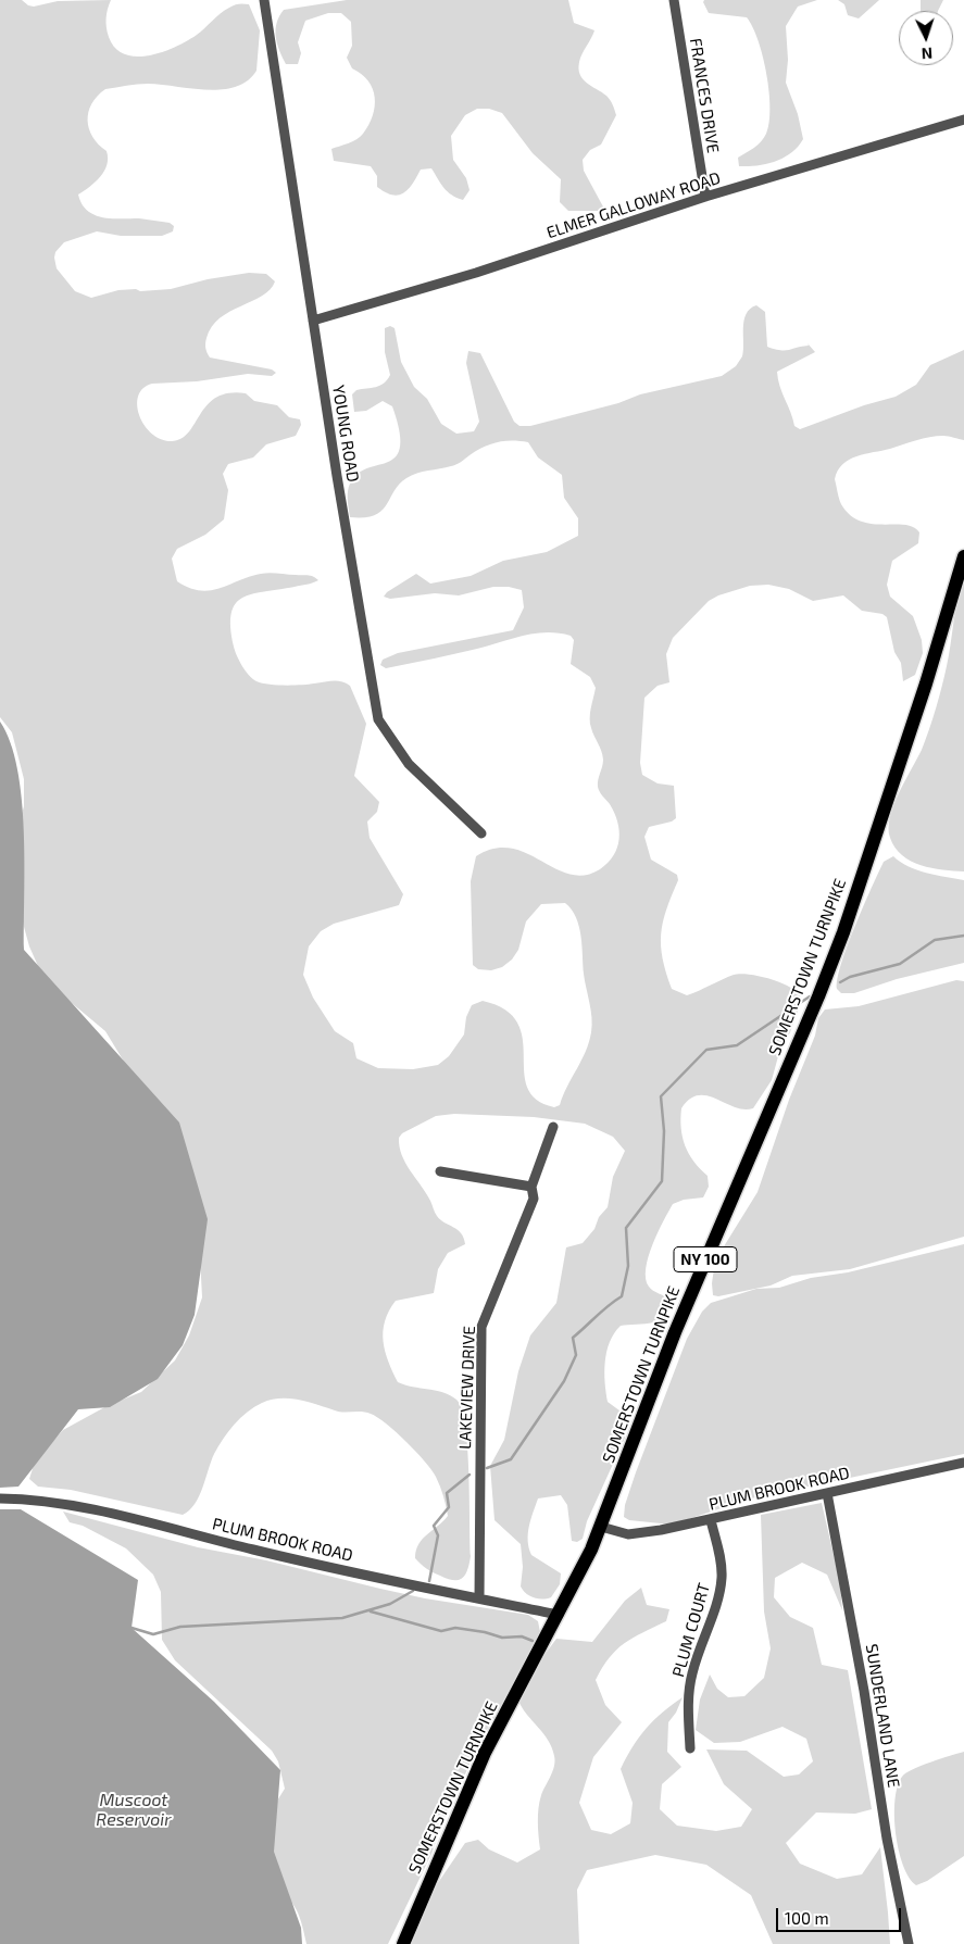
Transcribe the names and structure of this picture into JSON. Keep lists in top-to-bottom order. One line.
{"streets":{"main road":["SOMERSTOWN TURNPIKE","NY 100"],"street":["FRANCES DRIVE","ELMER GALLOWAY ROAD","YOUNG ROAD","LAKEVIEW DRIVE","PLUM BROOK ROAD","PLUM COURT","SUNDERLAND LANE"]},"crossings":[["FRANCES DRIVE","ELMER GALLOWAY ROAD"],["ELMER GALLOWAY ROAD","YOUNG ROAD"],["SOMERSTOWN TURNPIKE","PLUM BROOK ROAD"],["LAKEVIEW DRIVE","PLUM BROOK ROAD"],["PLUM BROOK ROAD","PLUM COURT"],["PLUM BROOK ROAD","SUNDERLAND LANE"]],"water":["Muscoot Reservoir"],"scale_bar":"100 m","north":"bottom"}
